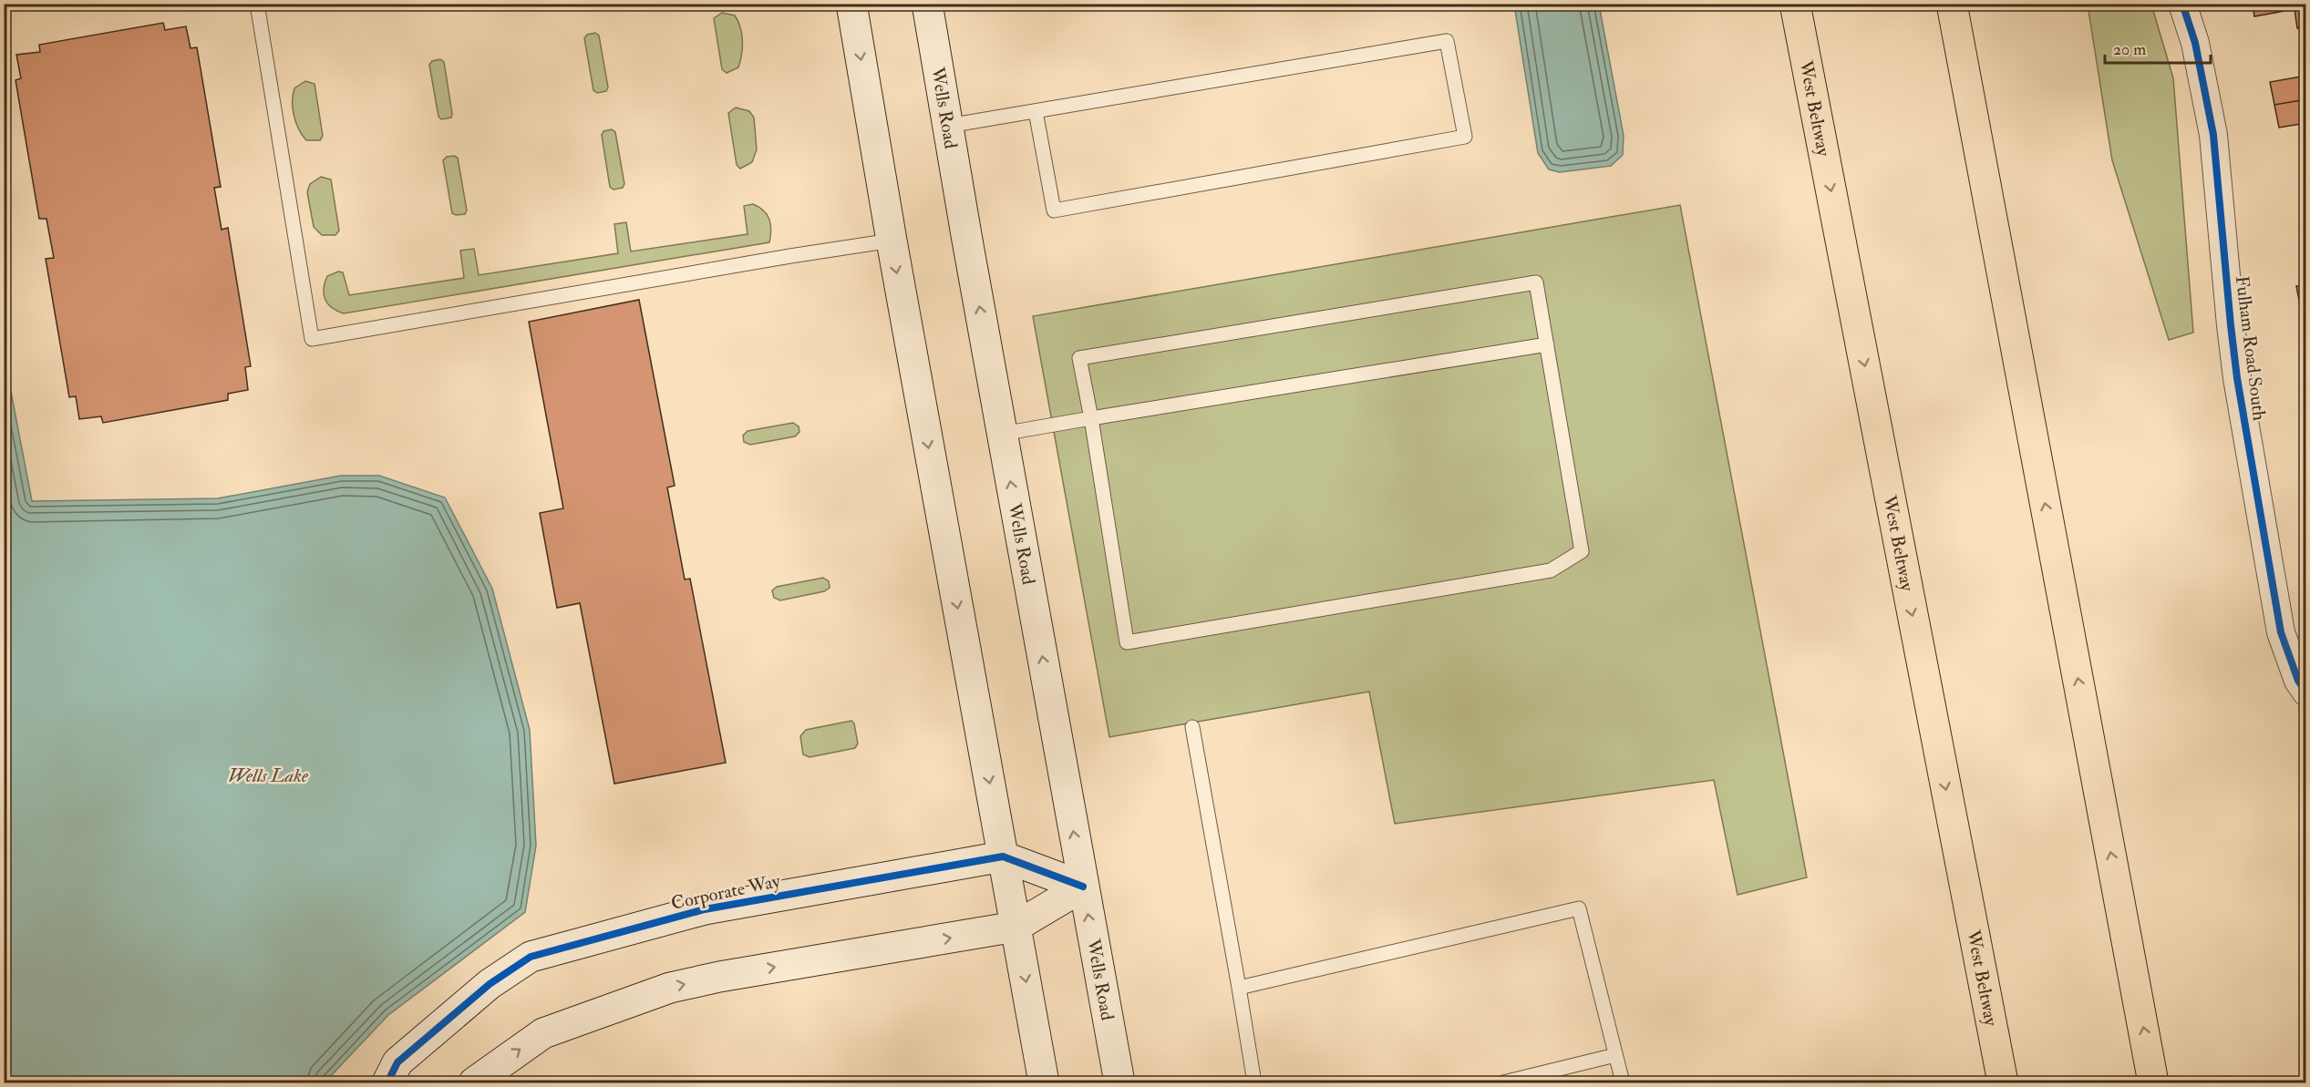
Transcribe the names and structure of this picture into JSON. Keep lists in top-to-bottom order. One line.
{"streets":{"highway":["West Beltway"],"main road":["Wells Road","Corporate Way"],"street":["Fulham Road South"]},"water":["Wells Lake"],"scale_bar":"20 m"}
